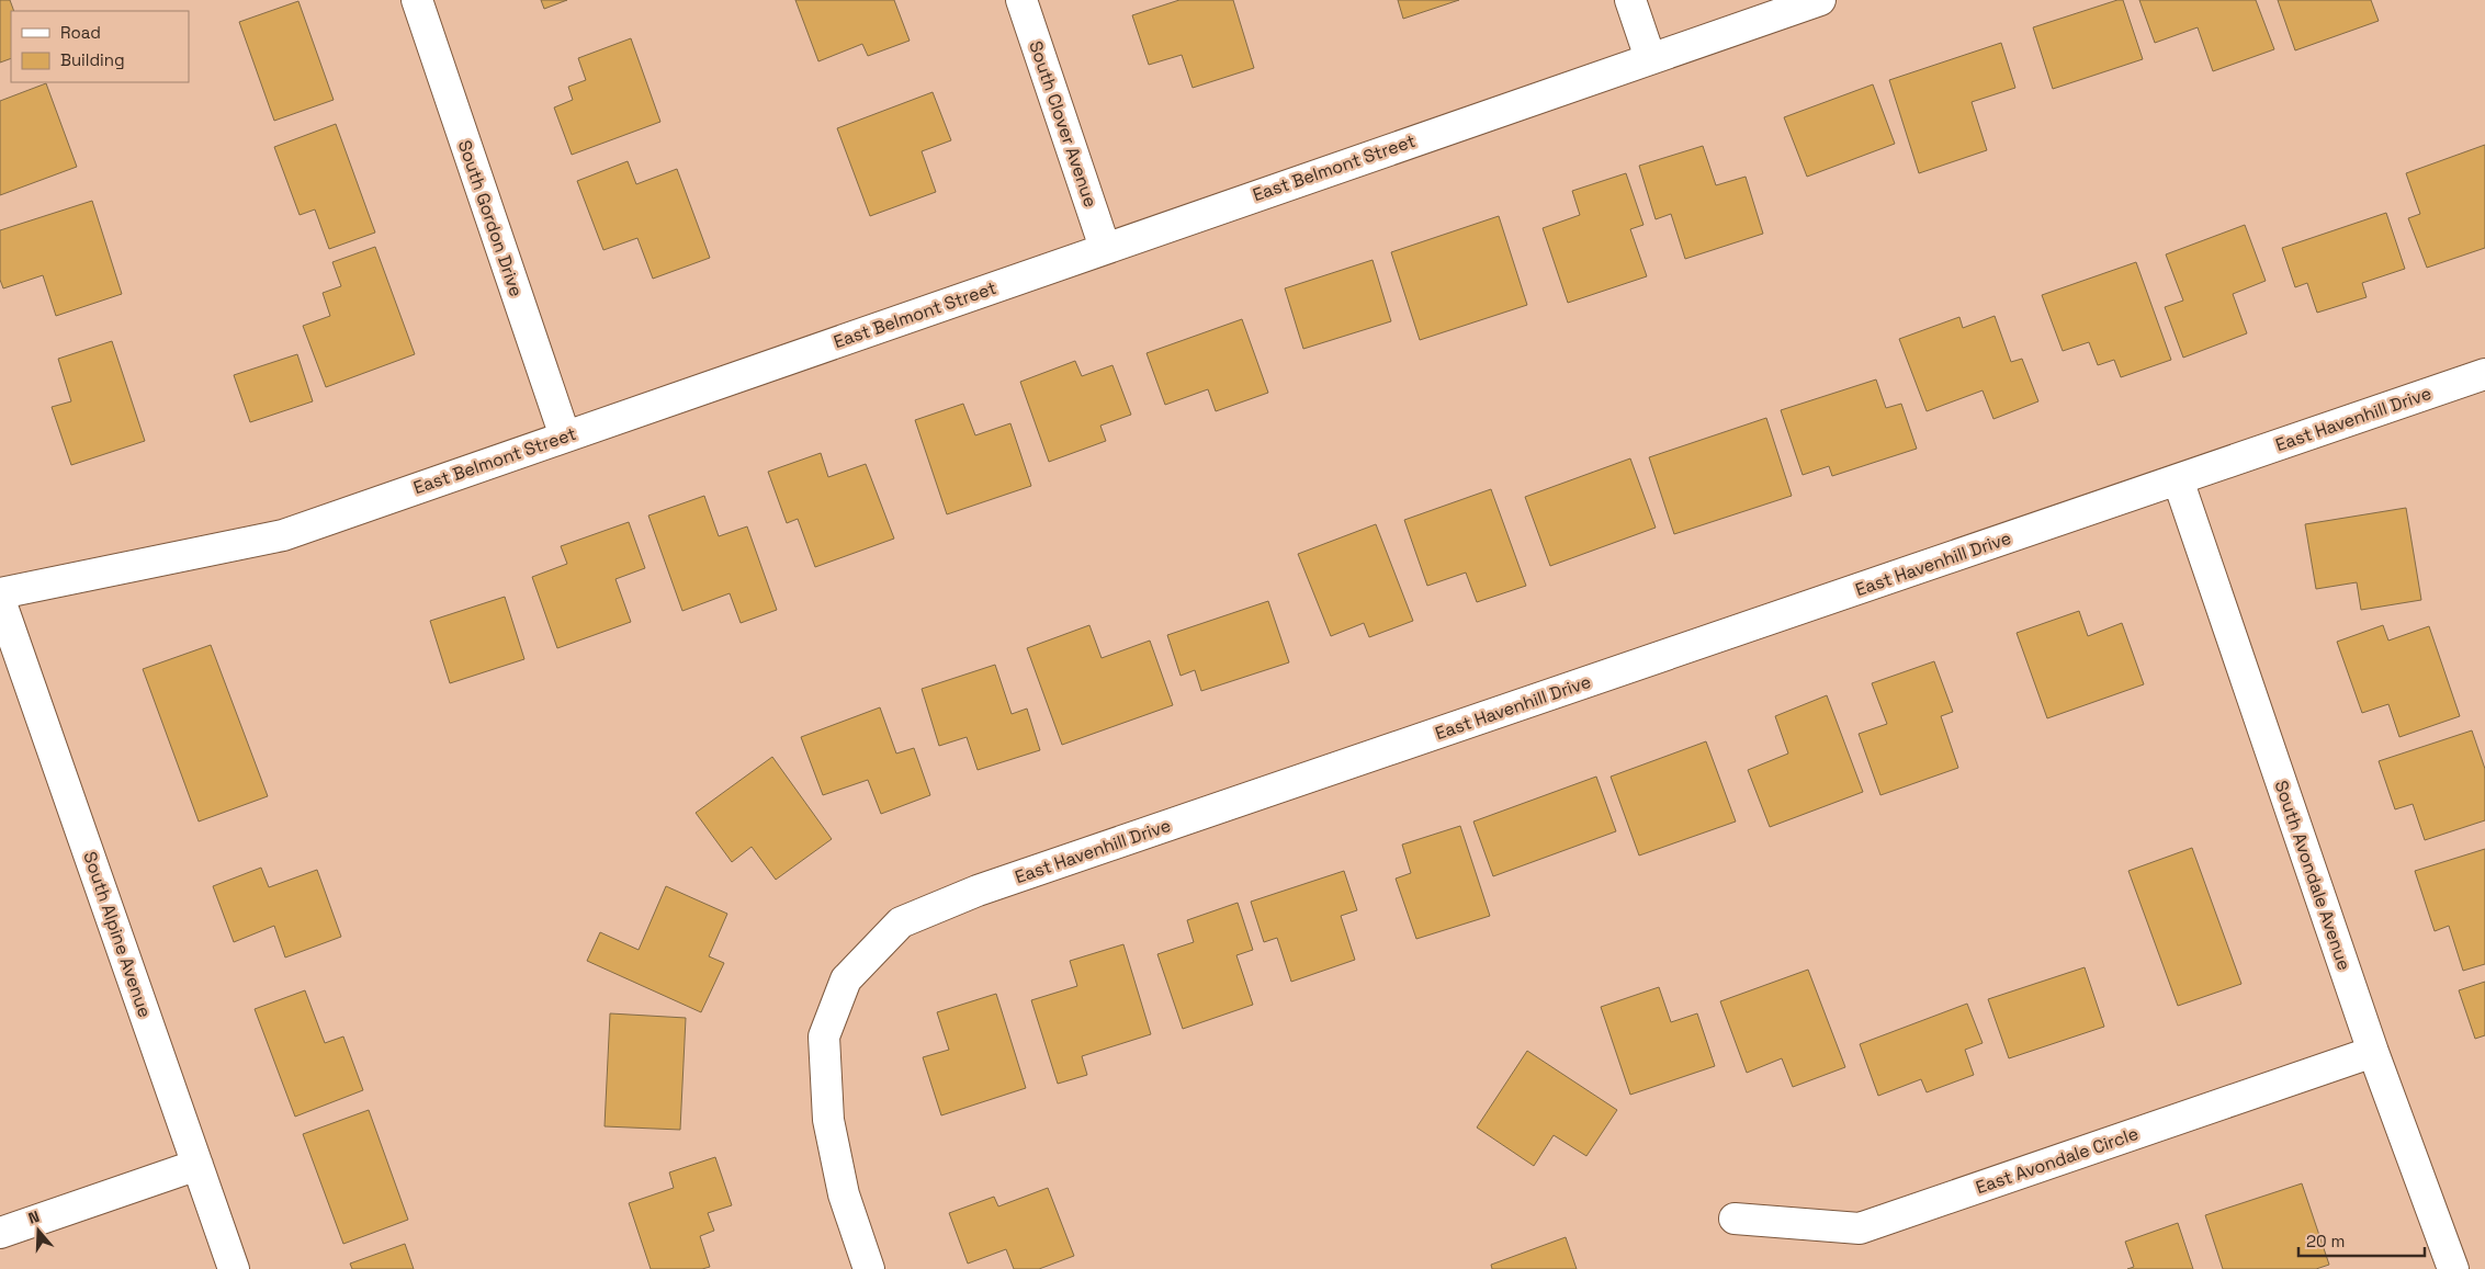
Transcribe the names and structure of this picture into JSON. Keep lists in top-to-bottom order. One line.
{"streets":{"street":["South Clover Avenue","East Belmont Street","South Gordon Drive","East Havenhill Drive","South Avondale Avenue","South Alpine Avenue","East Avondale Circle"]},"crossings":[["South Clover Avenue","East Belmont Street"],["East Belmont Street","South Gordon Drive"],["East Havenhill Drive","South Avondale Avenue"],["South Avondale Avenue","East Avondale Circle"]],"legend":["Road","Building"],"scale_bar":"20 m","north":"top"}
